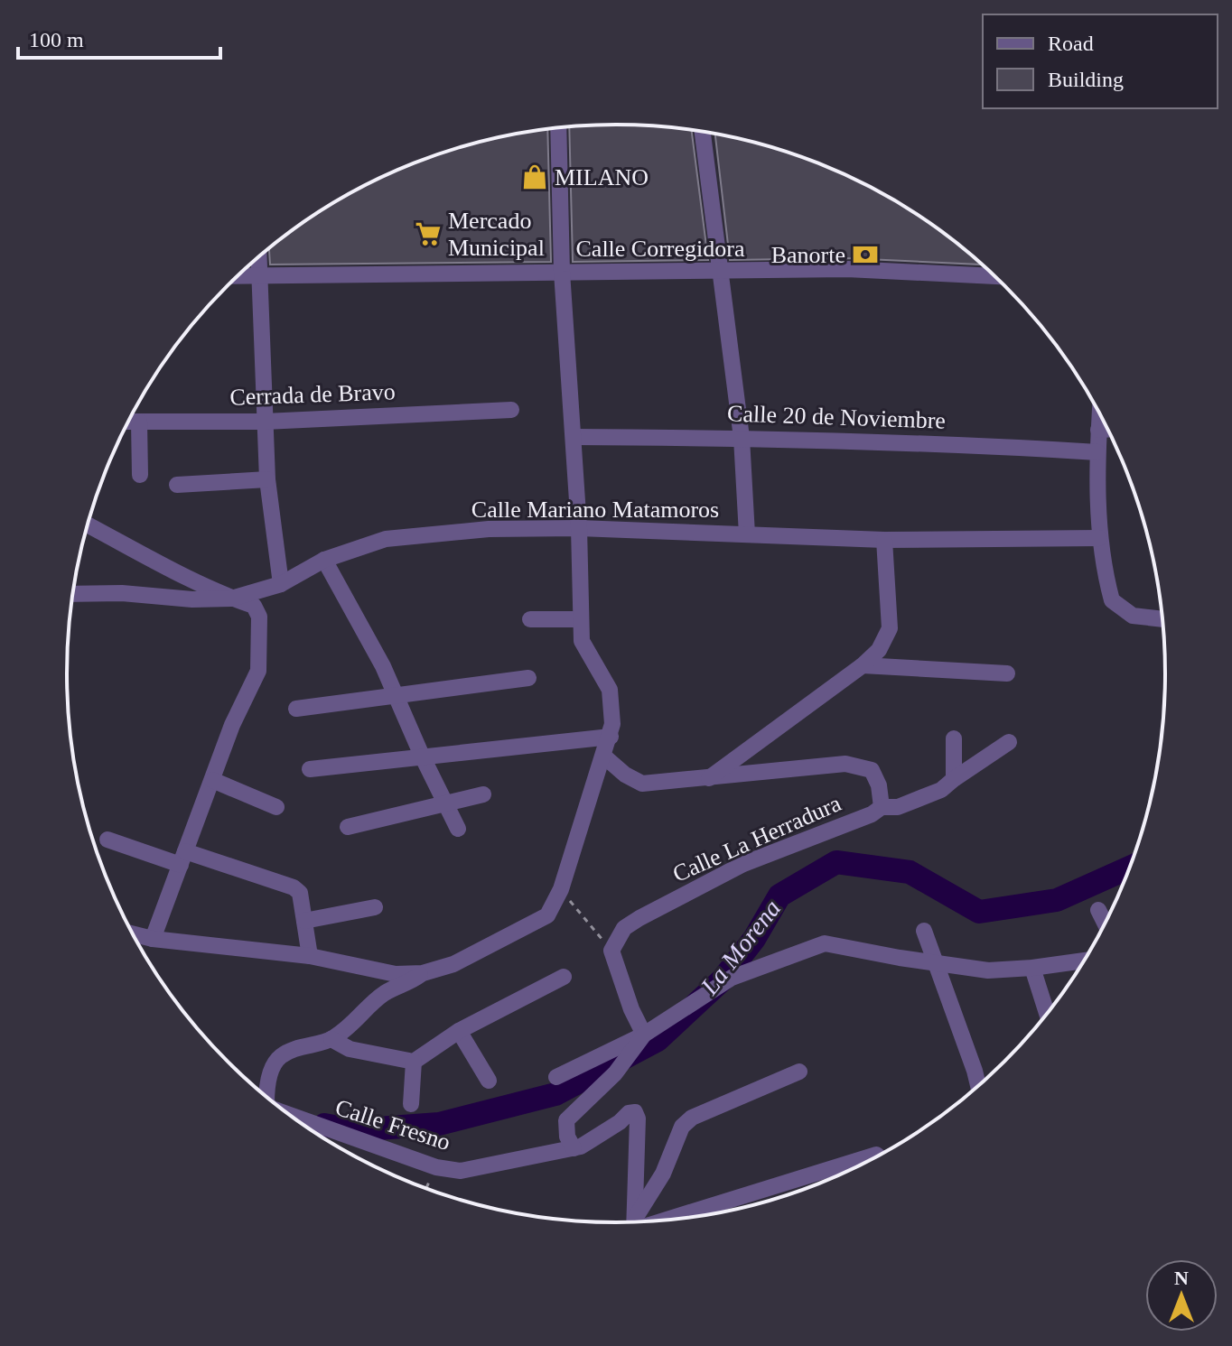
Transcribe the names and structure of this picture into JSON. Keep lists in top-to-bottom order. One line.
{"streets":{"street":["Calle Corregidora","Cerrada de Bravo","Calle 20 de Noviembre","Calle Mariano Matamoros","Calle La Herradura","Calle Fresno"]},"water":["La Morena"],"places":{"shop":["MILANO"],"supermarket":["Mercado Municipal"],"bank":["Banorte"]},"legend":["Road","Building"],"scale_bar":"100 m","north":"top"}
